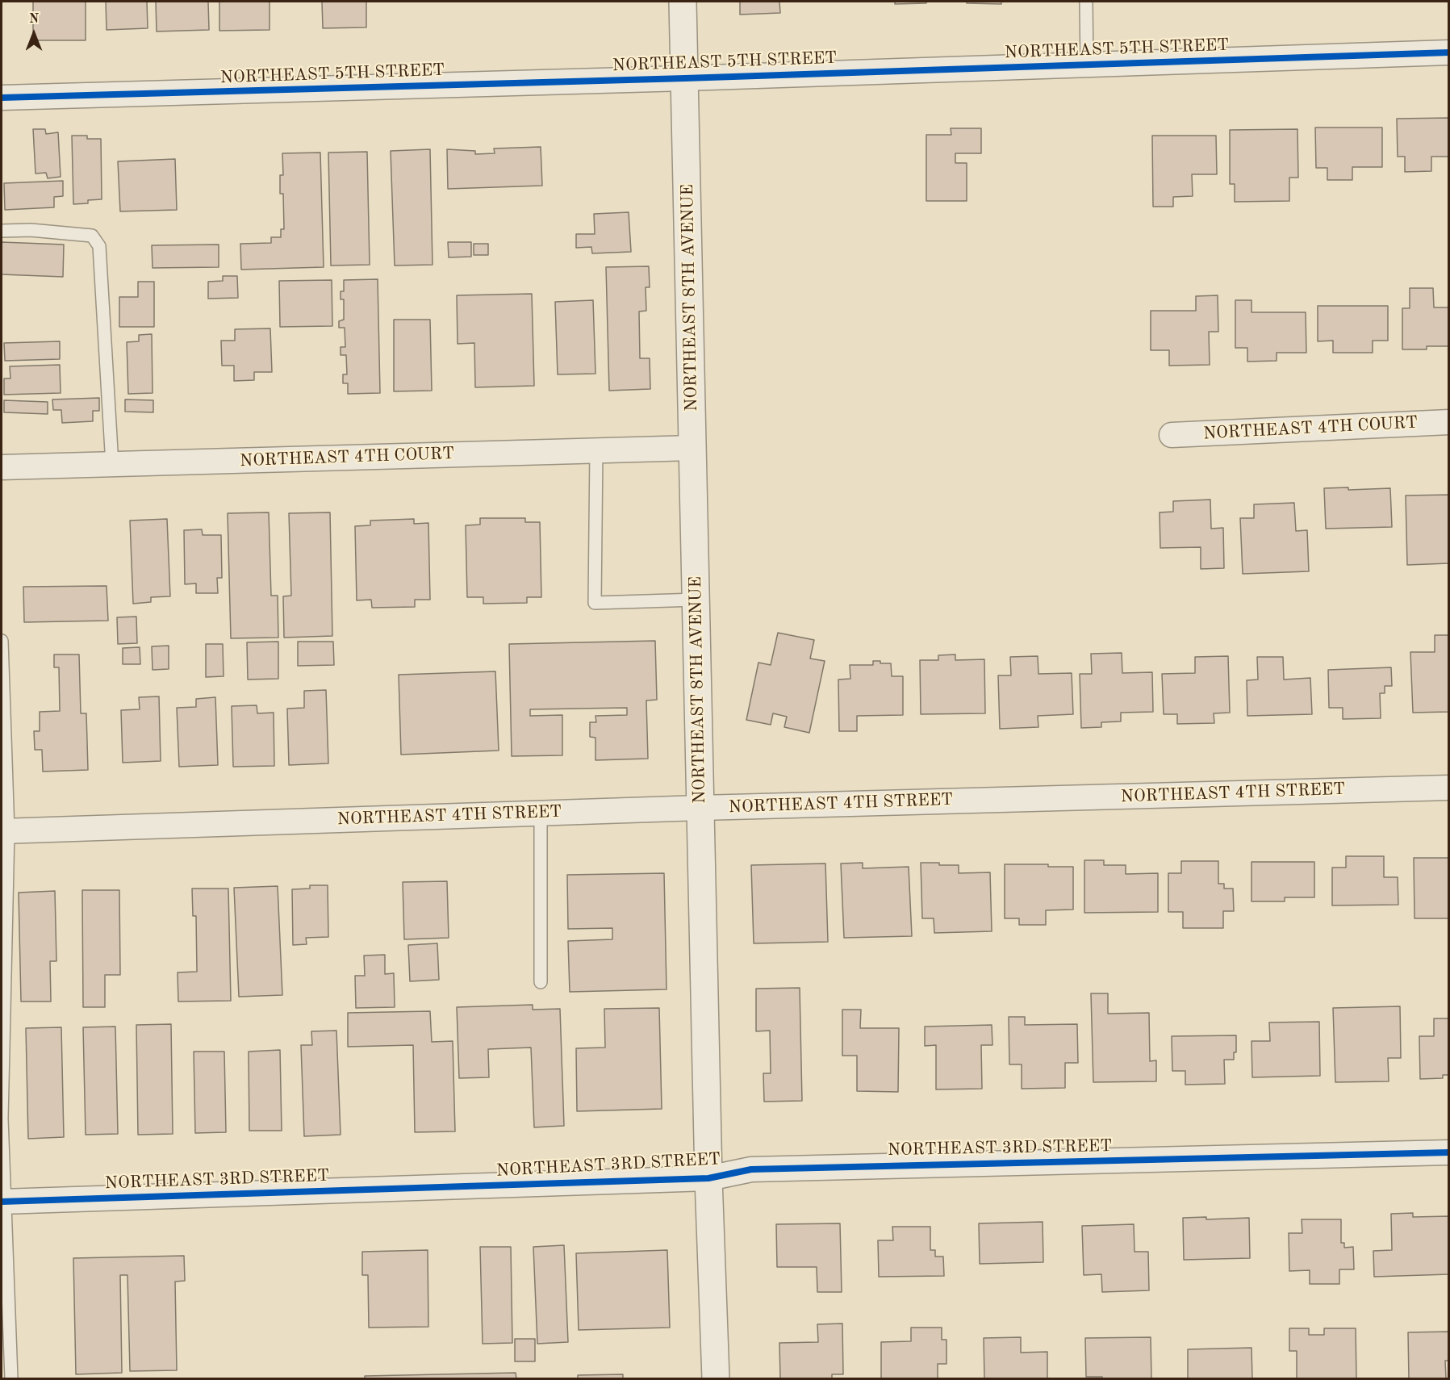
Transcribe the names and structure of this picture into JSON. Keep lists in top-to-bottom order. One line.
{"streets":{"street":["NORTHEAST 5TH STREET","NORTHEAST 8TH AVENUE","NORTHEAST 4TH COURT","NORTHEAST 4TH STREET","NORTHEAST 3RD STREET"]},"crossings":[["NORTHEAST 5TH STREET","NORTHEAST 8TH AVENUE"],["NORTHEAST 8TH AVENUE","NORTHEAST 4TH COURT"],["NORTHEAST 8TH AVENUE","NORTHEAST 4TH STREET"],["NORTHEAST 8TH AVENUE","NORTHEAST 3RD STREET"]],"north":"top"}
